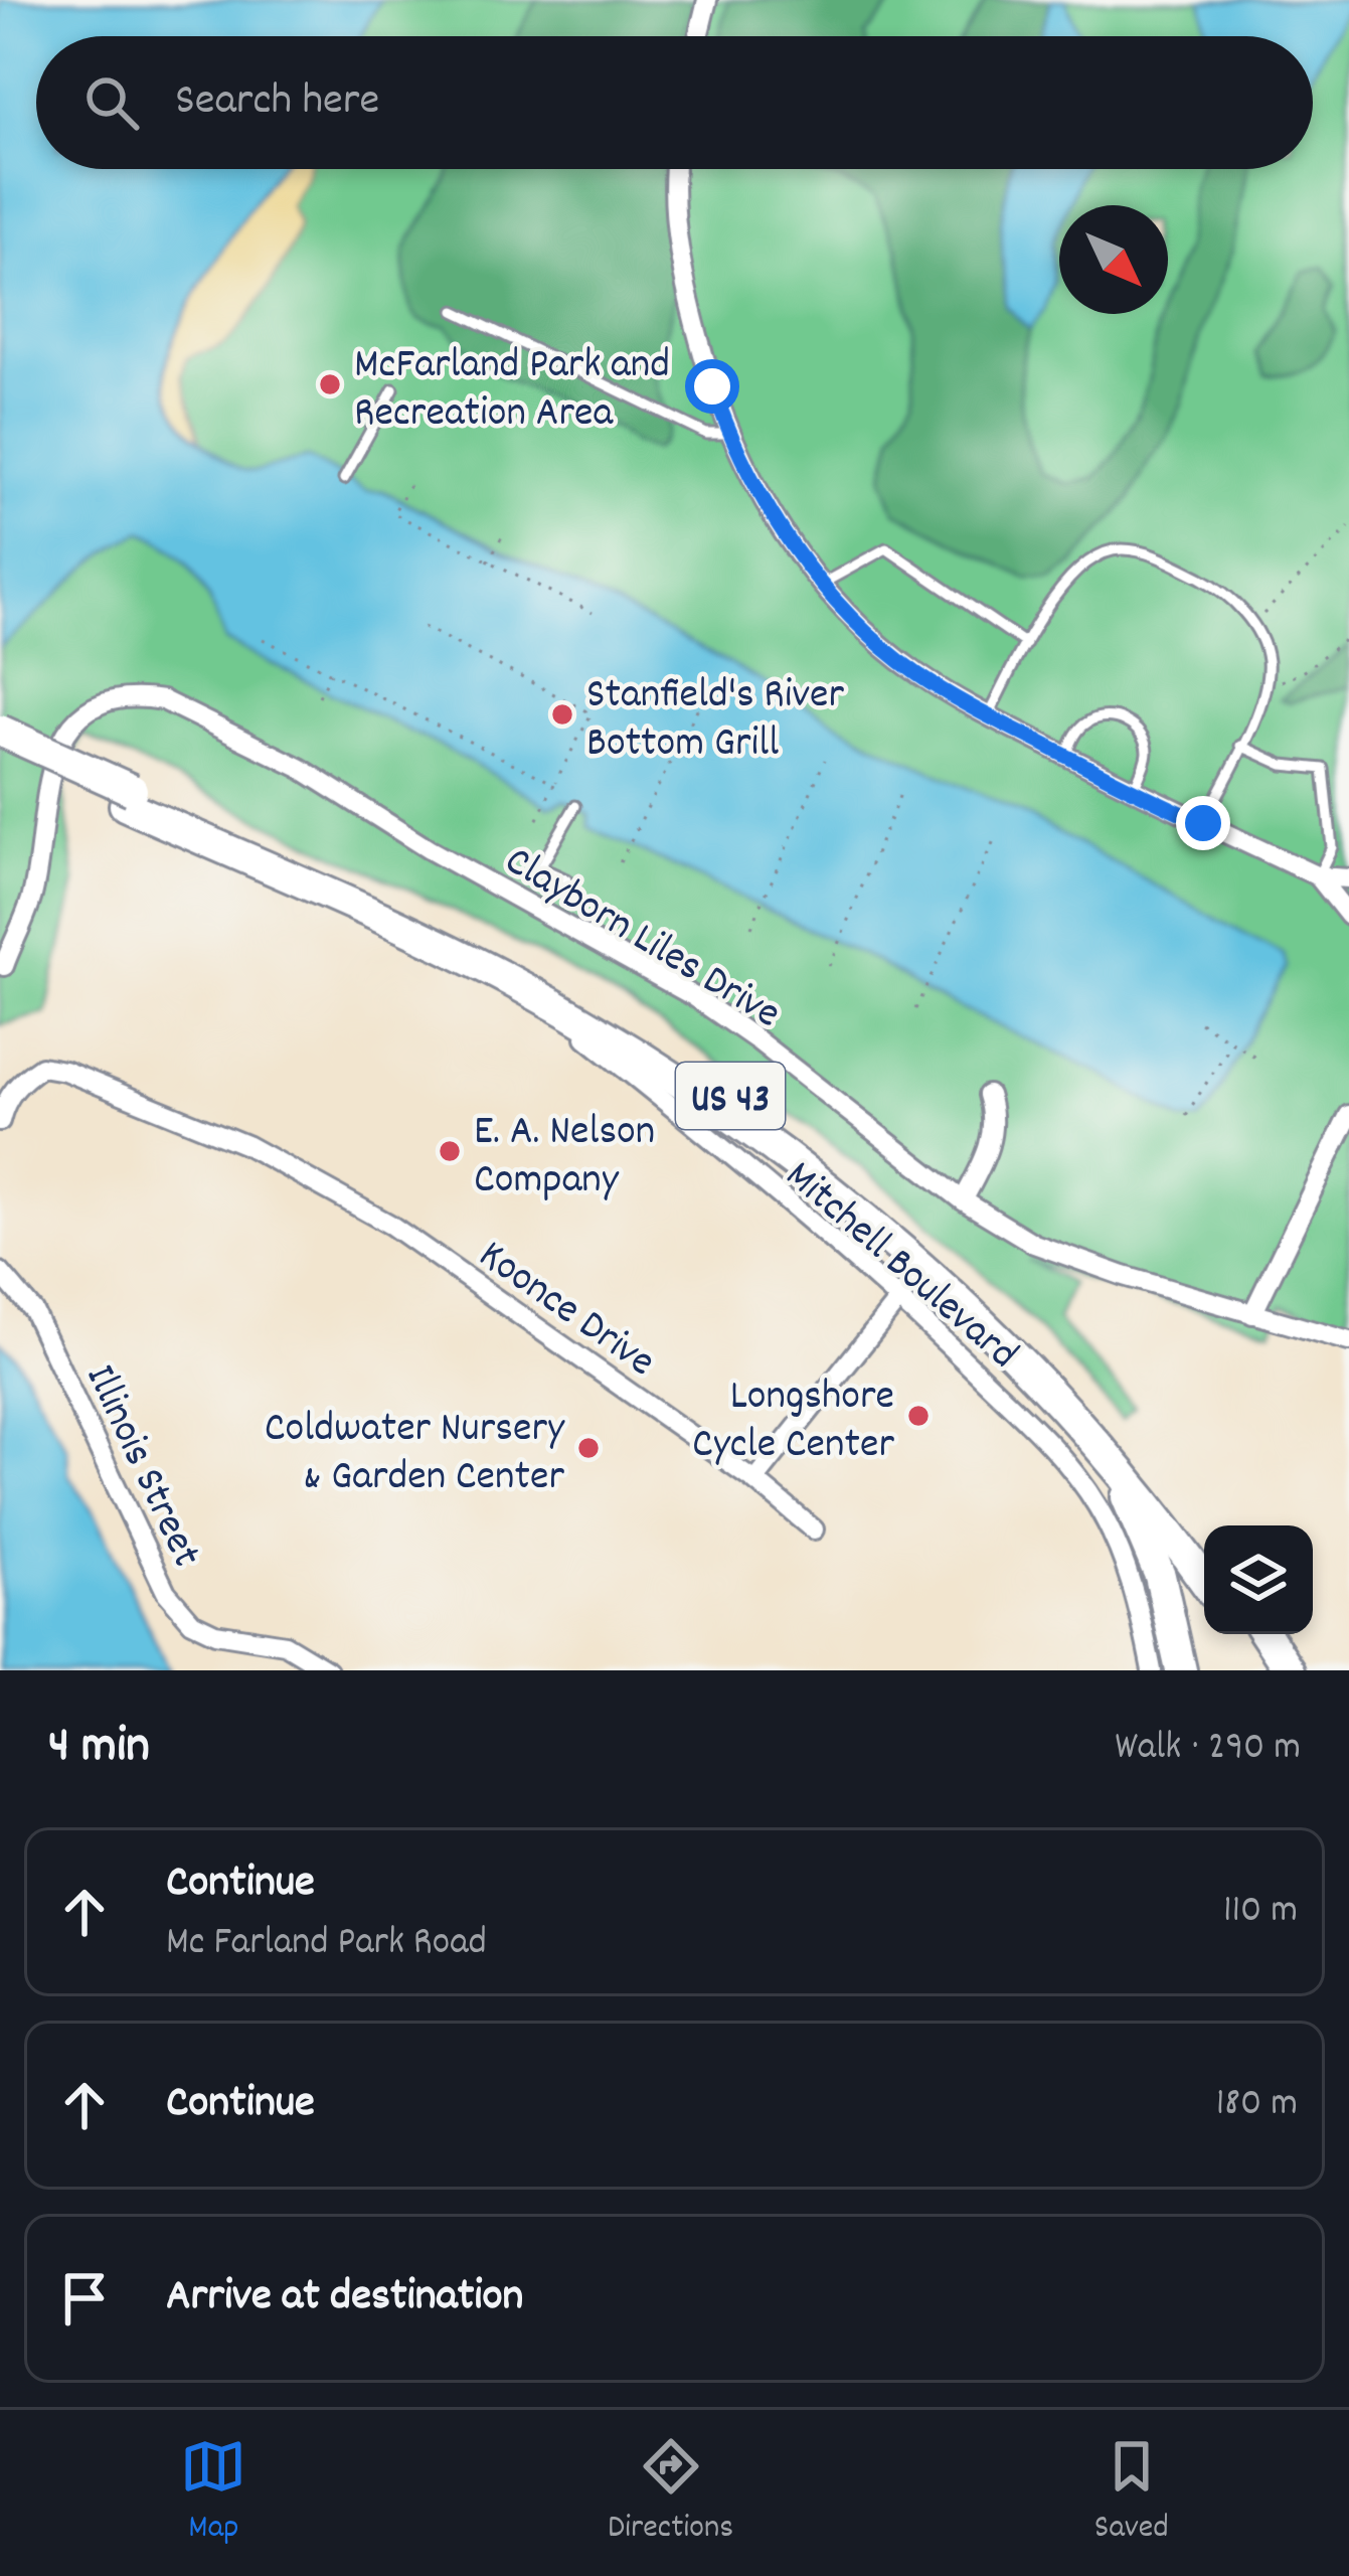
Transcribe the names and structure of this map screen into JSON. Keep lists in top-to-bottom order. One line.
{"streets":{"highway":["US 43"],"street":["Clayborn Liles Drive","Mitchell Boulevard","Koonce Drive","Illinois Street"]},"crossings":[["US 43","Mitchell Boulevard"]],"places":["McFarland Park and Recreation Area","Stanfield's River Bottom Grill","E. A. Nelson Company","Longshore Cycle Center","Coldwater Nursery & Garden Center"],"north":"bottom right","page":{"search":"Search here","heading":["4 min","Walk · 290 m"],"list":[["Continue","Mc Farland Park Road","110 m"],["Continue","180 m"],"Arrive at destination"],"nav":["Map","Directions","Saved"]}}
